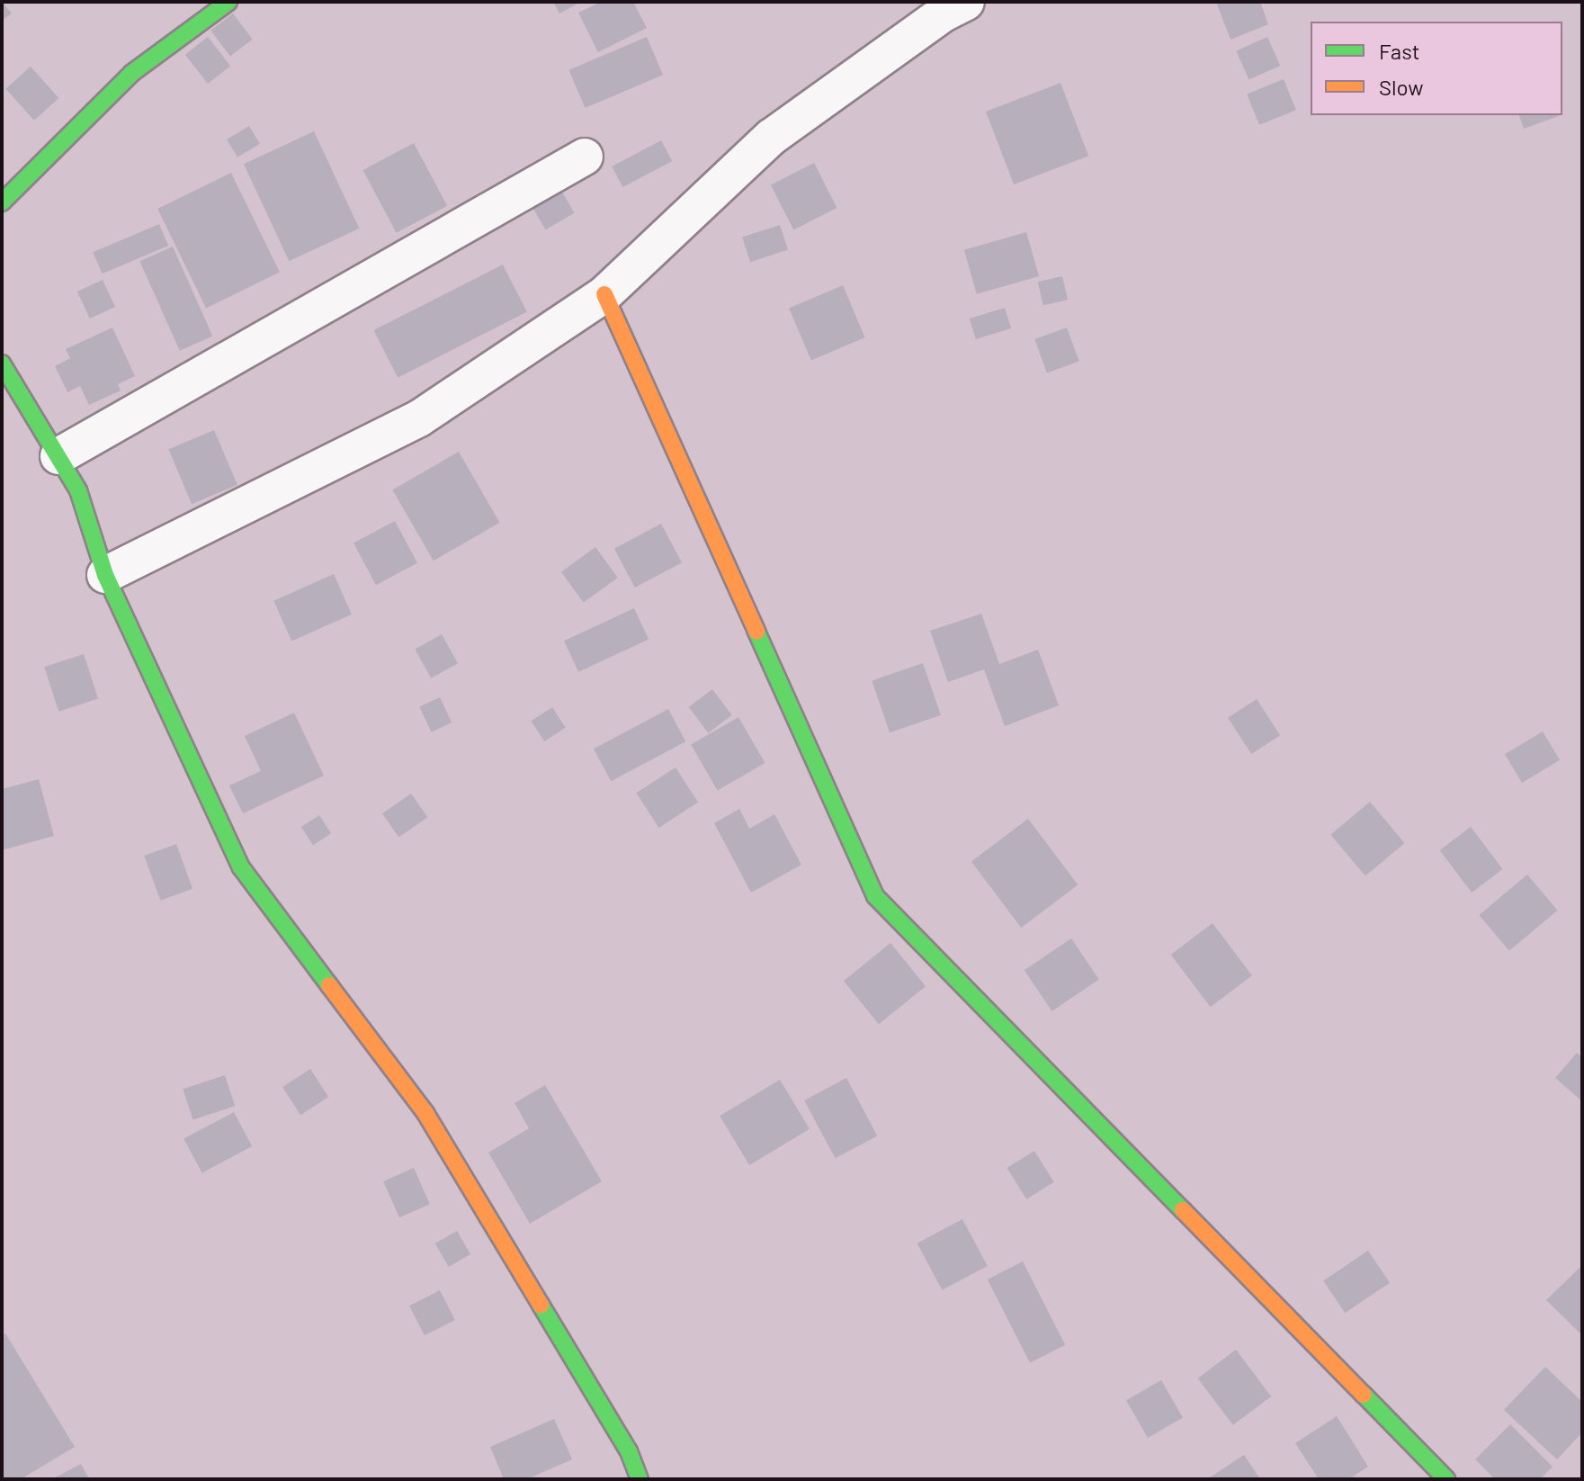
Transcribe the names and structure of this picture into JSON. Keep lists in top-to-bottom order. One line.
{"legend":["Fast","Slow"]}
